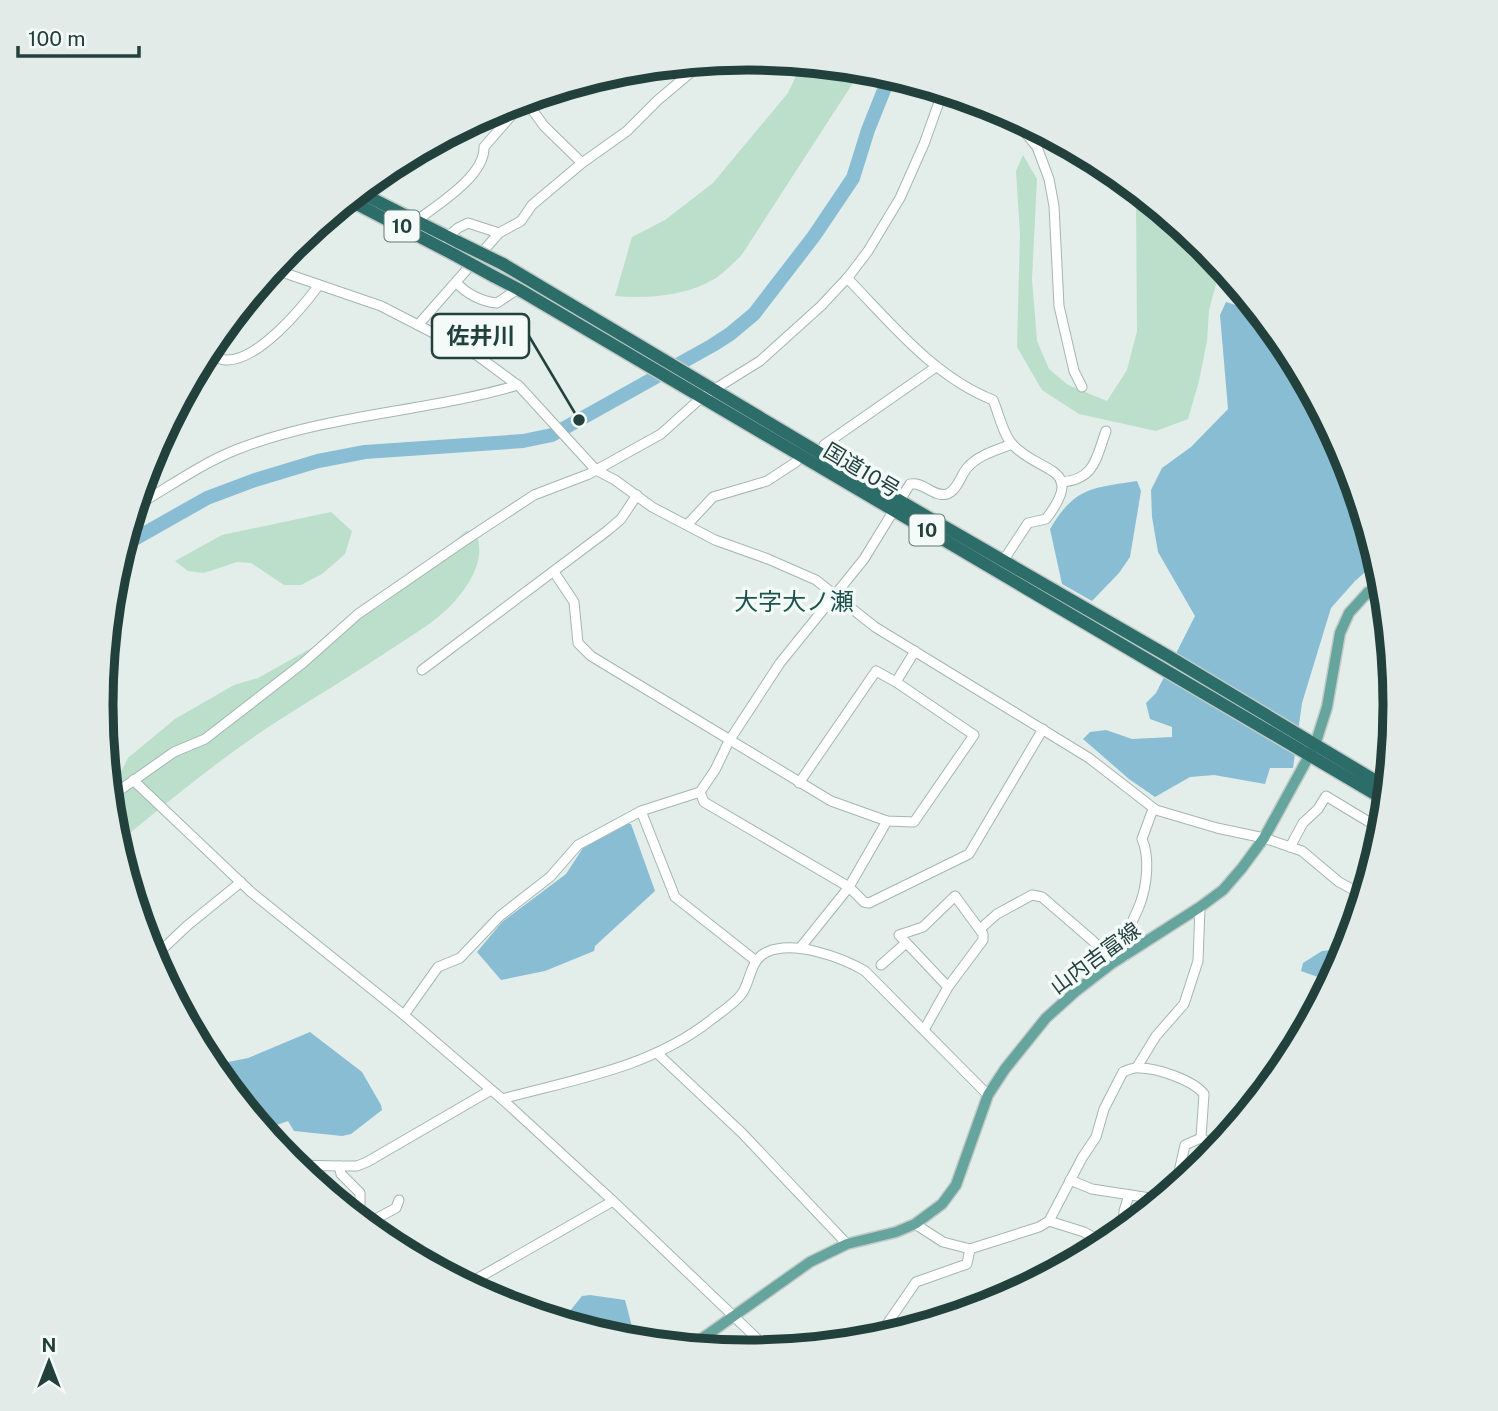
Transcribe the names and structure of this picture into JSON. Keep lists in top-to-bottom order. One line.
{"streets":{"highway":["10","国道10号"],"main road":["山内吉富線"]},"crossings":[["国道10号","山内吉富線"]],"districts":["大字大ノ瀬"],"places":["佐井川"],"scale_bar":"100 m","north":"top"}
